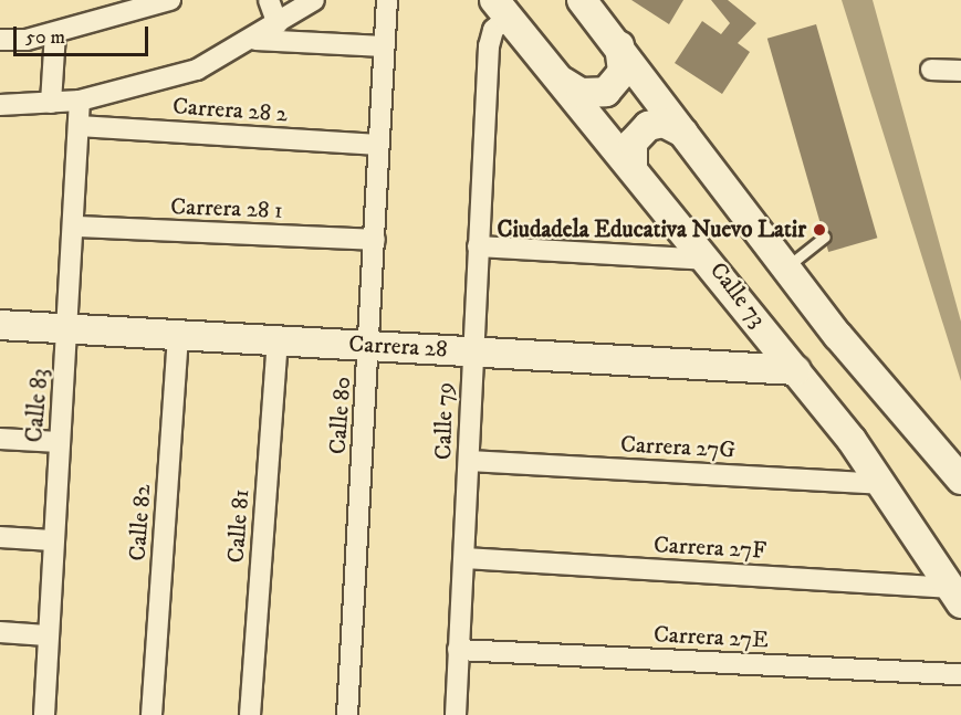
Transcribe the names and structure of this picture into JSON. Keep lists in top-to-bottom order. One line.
{"streets":{"main road":["Calle 73","Carrera 28"],"street":["Carrera 28 2","Carrera 28 1","Calle 83","Calle 80","Calle 79","Carrera 27G","Calle 82","Calle 81","Carrera 27F","Carrera 27E"]},"crossings":[["Carrera 28 2","Calle 83"],["Carrera 28 2","Calle 80"],["Carrera 28 1","Calle 83"],["Carrera 28 1","Calle 80"],["Calle 73","Carrera 28"],["Calle 73","Calle 79"],["Calle 73","Carrera 27G"],["Calle 73","Carrera 27F"],["Carrera 28","Calle 83"],["Carrera 28","Calle 80"],["Carrera 28","Calle 79"],["Carrera 28","Calle 82"],["Carrera 28","Calle 81"],["Calle 79","Carrera 27G"],["Calle 79","Carrera 27F"],["Calle 79","Carrera 27E"]],"places":["Ciudadela Educativa Nuevo Latir"],"scale_bar":"50 m"}
